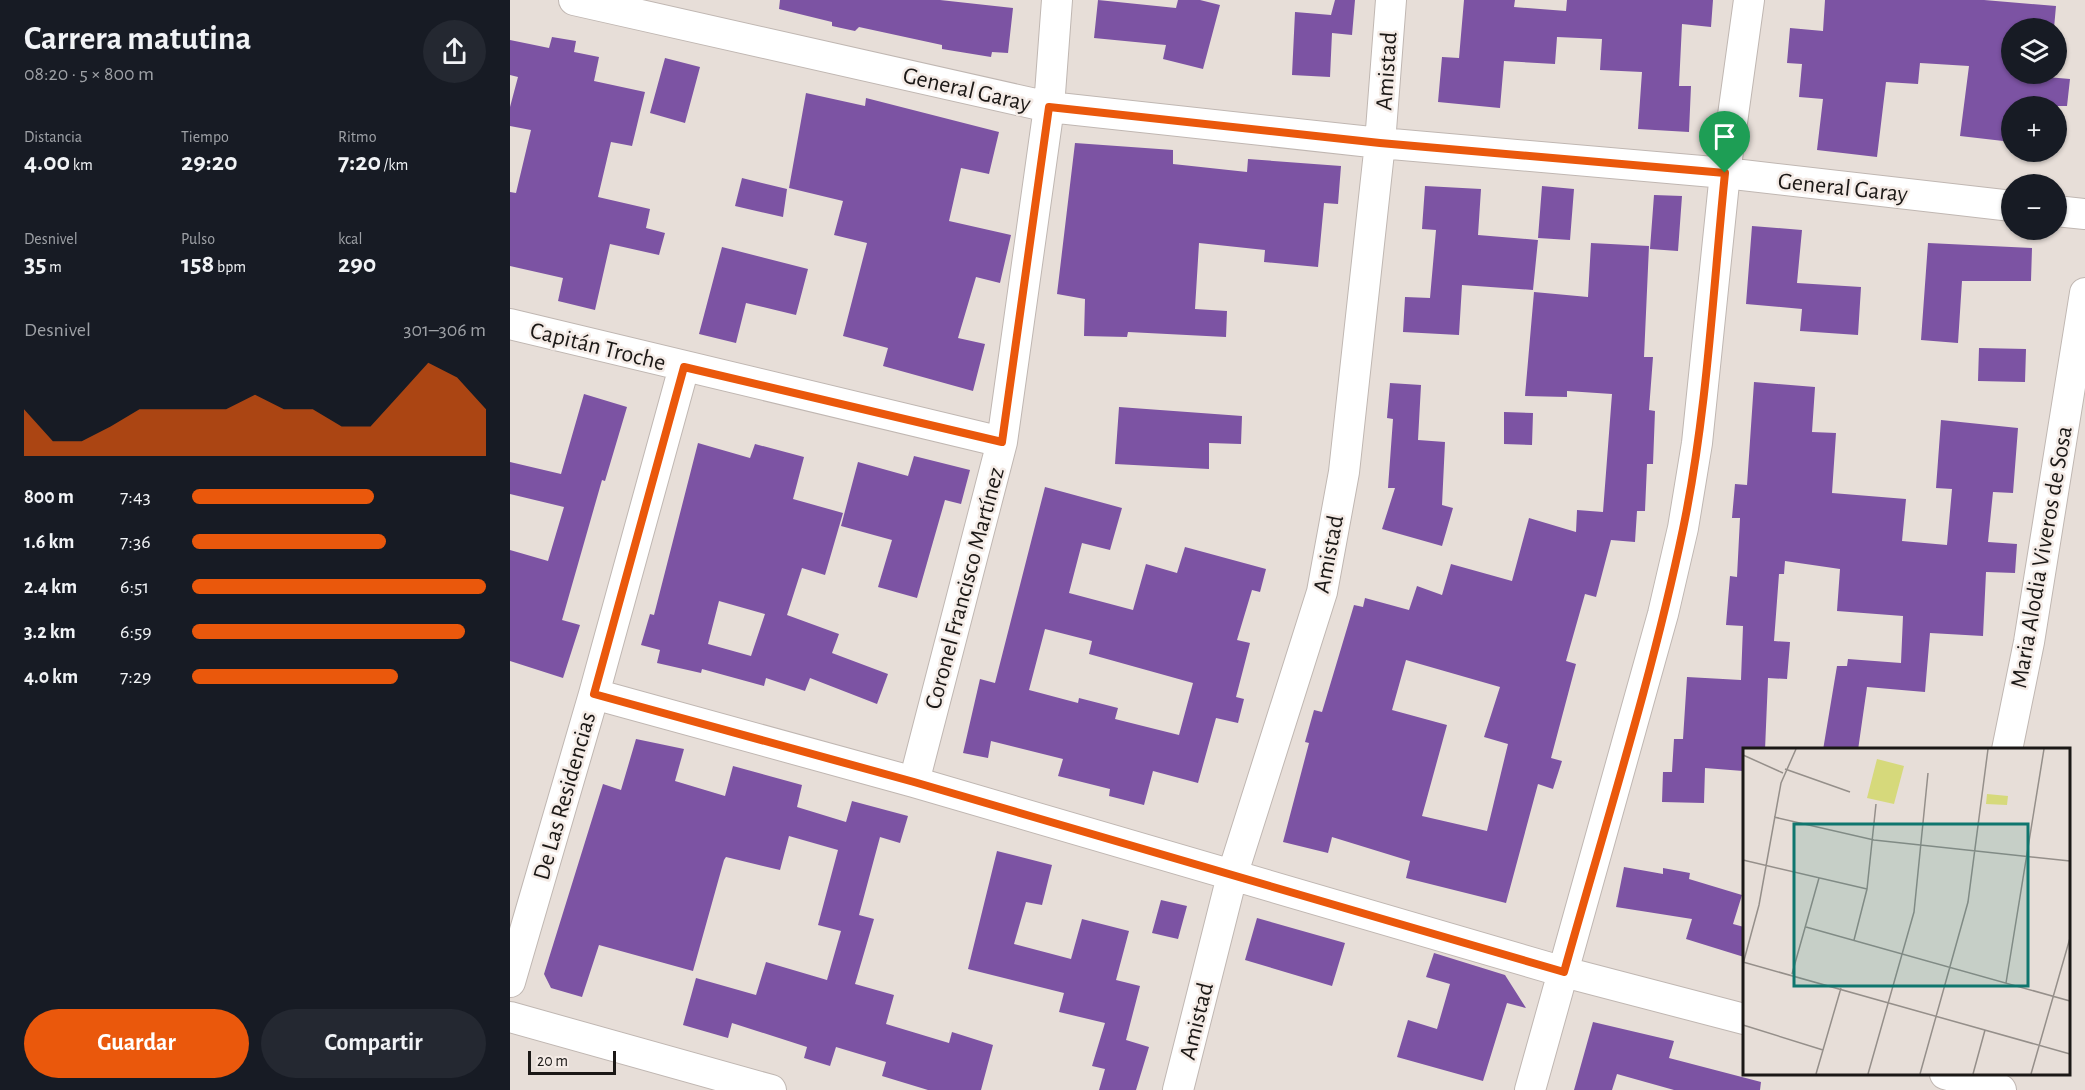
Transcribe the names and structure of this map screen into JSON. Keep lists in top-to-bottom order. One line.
{"streets":{"street":["Amistad","General Garay","Capitán Troche","Maria Alodia Viveros de Sosa","Coronel Francisco Martínez","De Las Residencias"]},"crossings":[["Amistad","General Garay"],["General Garay","Coronel Francisco Martínez"],["Capitán Troche","Coronel Francisco Martínez"],["Capitán Troche","De Las Residencias"]],"scale_bar":"20 m","page":{"heading":["Carrera matutina","08:20 · 5 × 800 m"],"map_buttons":["+","−"],"stats":[["Distancia","4.00 km"],["Tiempo","29:20"],["Ritmo","7:20 /km"],["Desnivel","35 m"],["Pulso","158 bpm"],["kcal","290"]],"chart":["Desnivel","301–306 m"],"list":[{"name":"800 m","note":"7:43"},{"name":"1.6 km","note":"7:36"},{"name":"2.4 km","note":"6:51"},{"name":"3.2 km","note":"6:59"},{"name":"4.0 km","note":"7:29"}],"buttons":["Guardar","Compartir"],"scale":"20 m"}}
